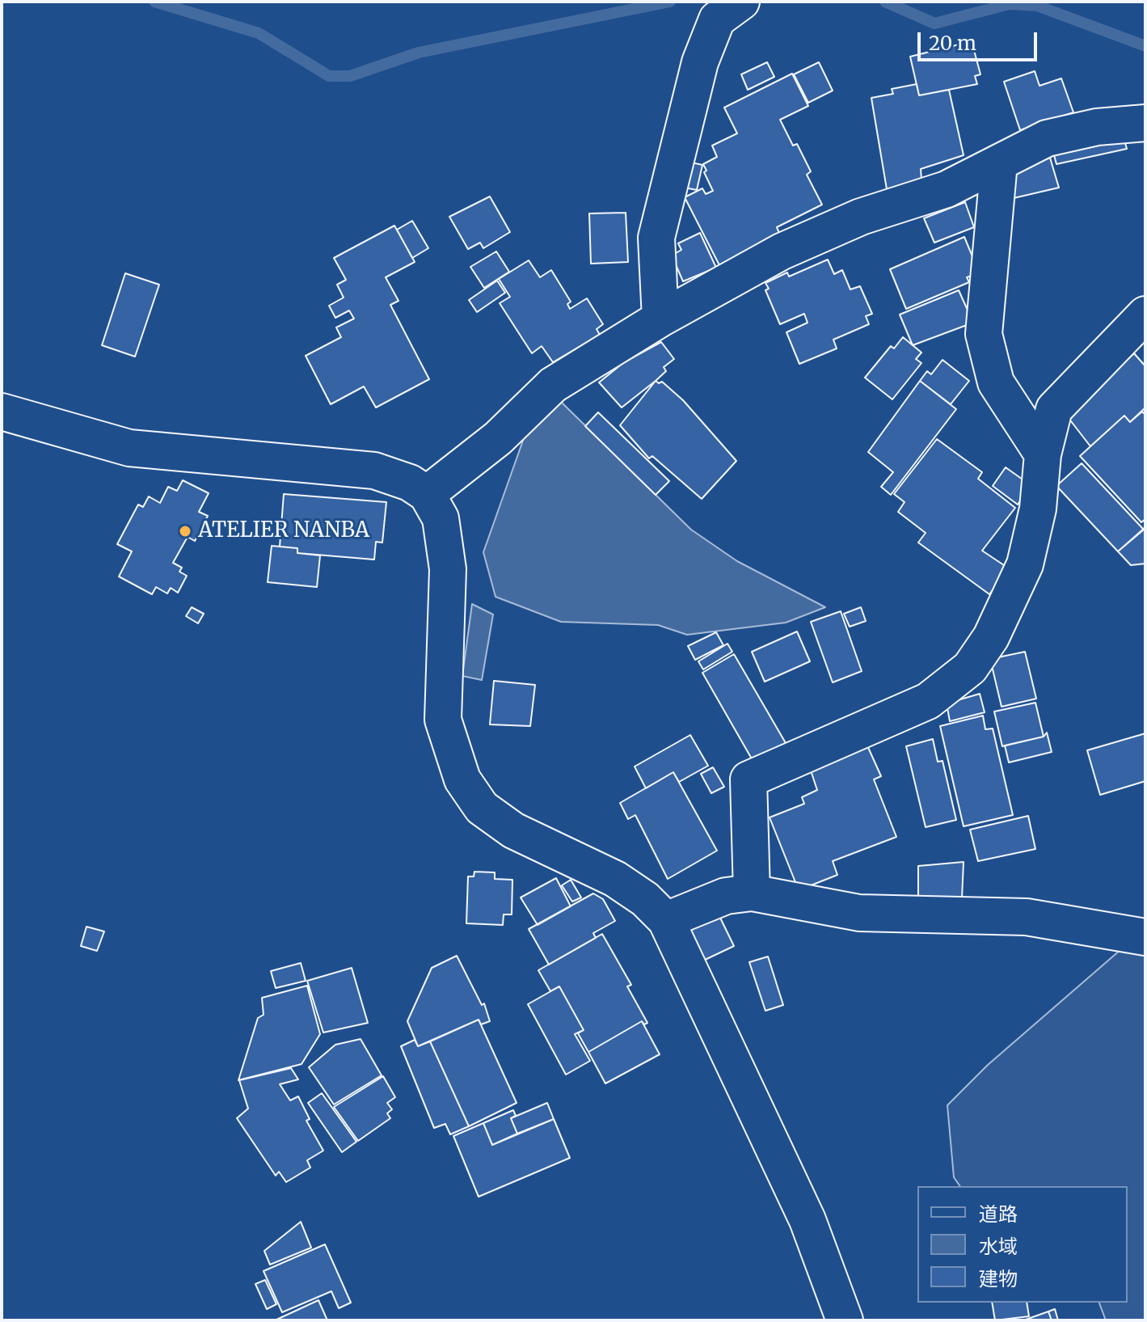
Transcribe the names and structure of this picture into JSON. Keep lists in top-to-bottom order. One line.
{"places":["ATELIER NANBA"],"legend":["道路","水域","建物"],"scale_bar":"20 m"}
